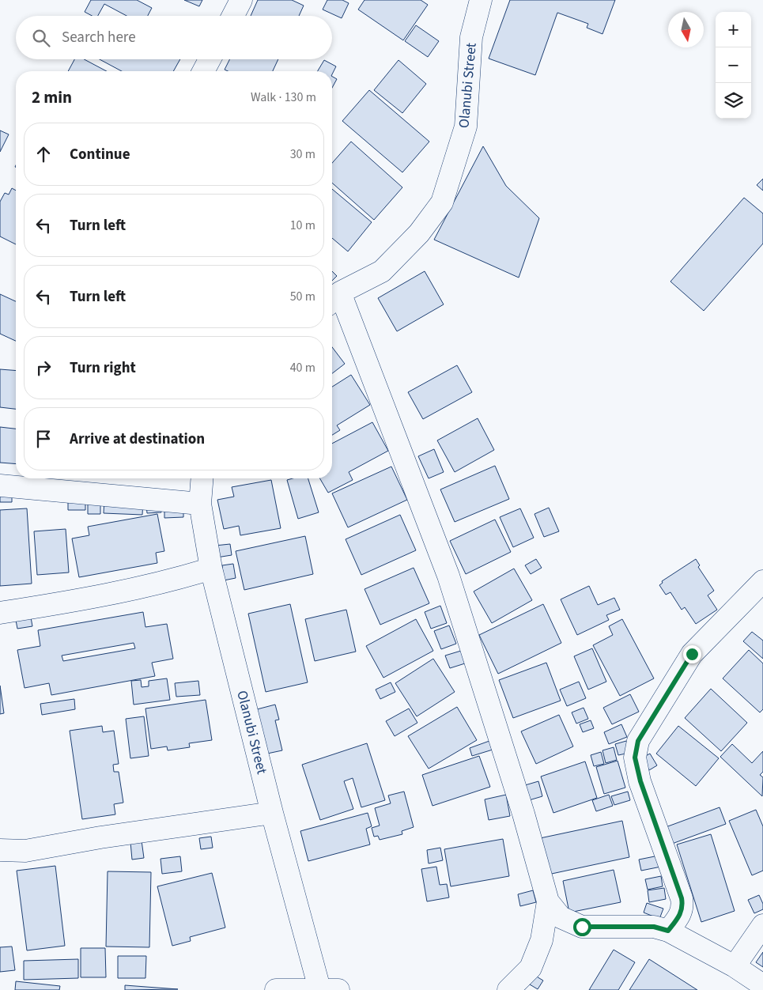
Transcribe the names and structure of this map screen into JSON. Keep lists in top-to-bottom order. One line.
{"streets":{"street":["Olanubi Street"]},"north":"bottom","page":{"map_buttons":["+","−"],"search":"Search here","heading":["2 min","Walk · 130 m"],"list":[["Continue","30 m"],["Turn left","10 m"],["Turn left","50 m"],["Turn right","40 m"],"Arrive at destination"]}}
